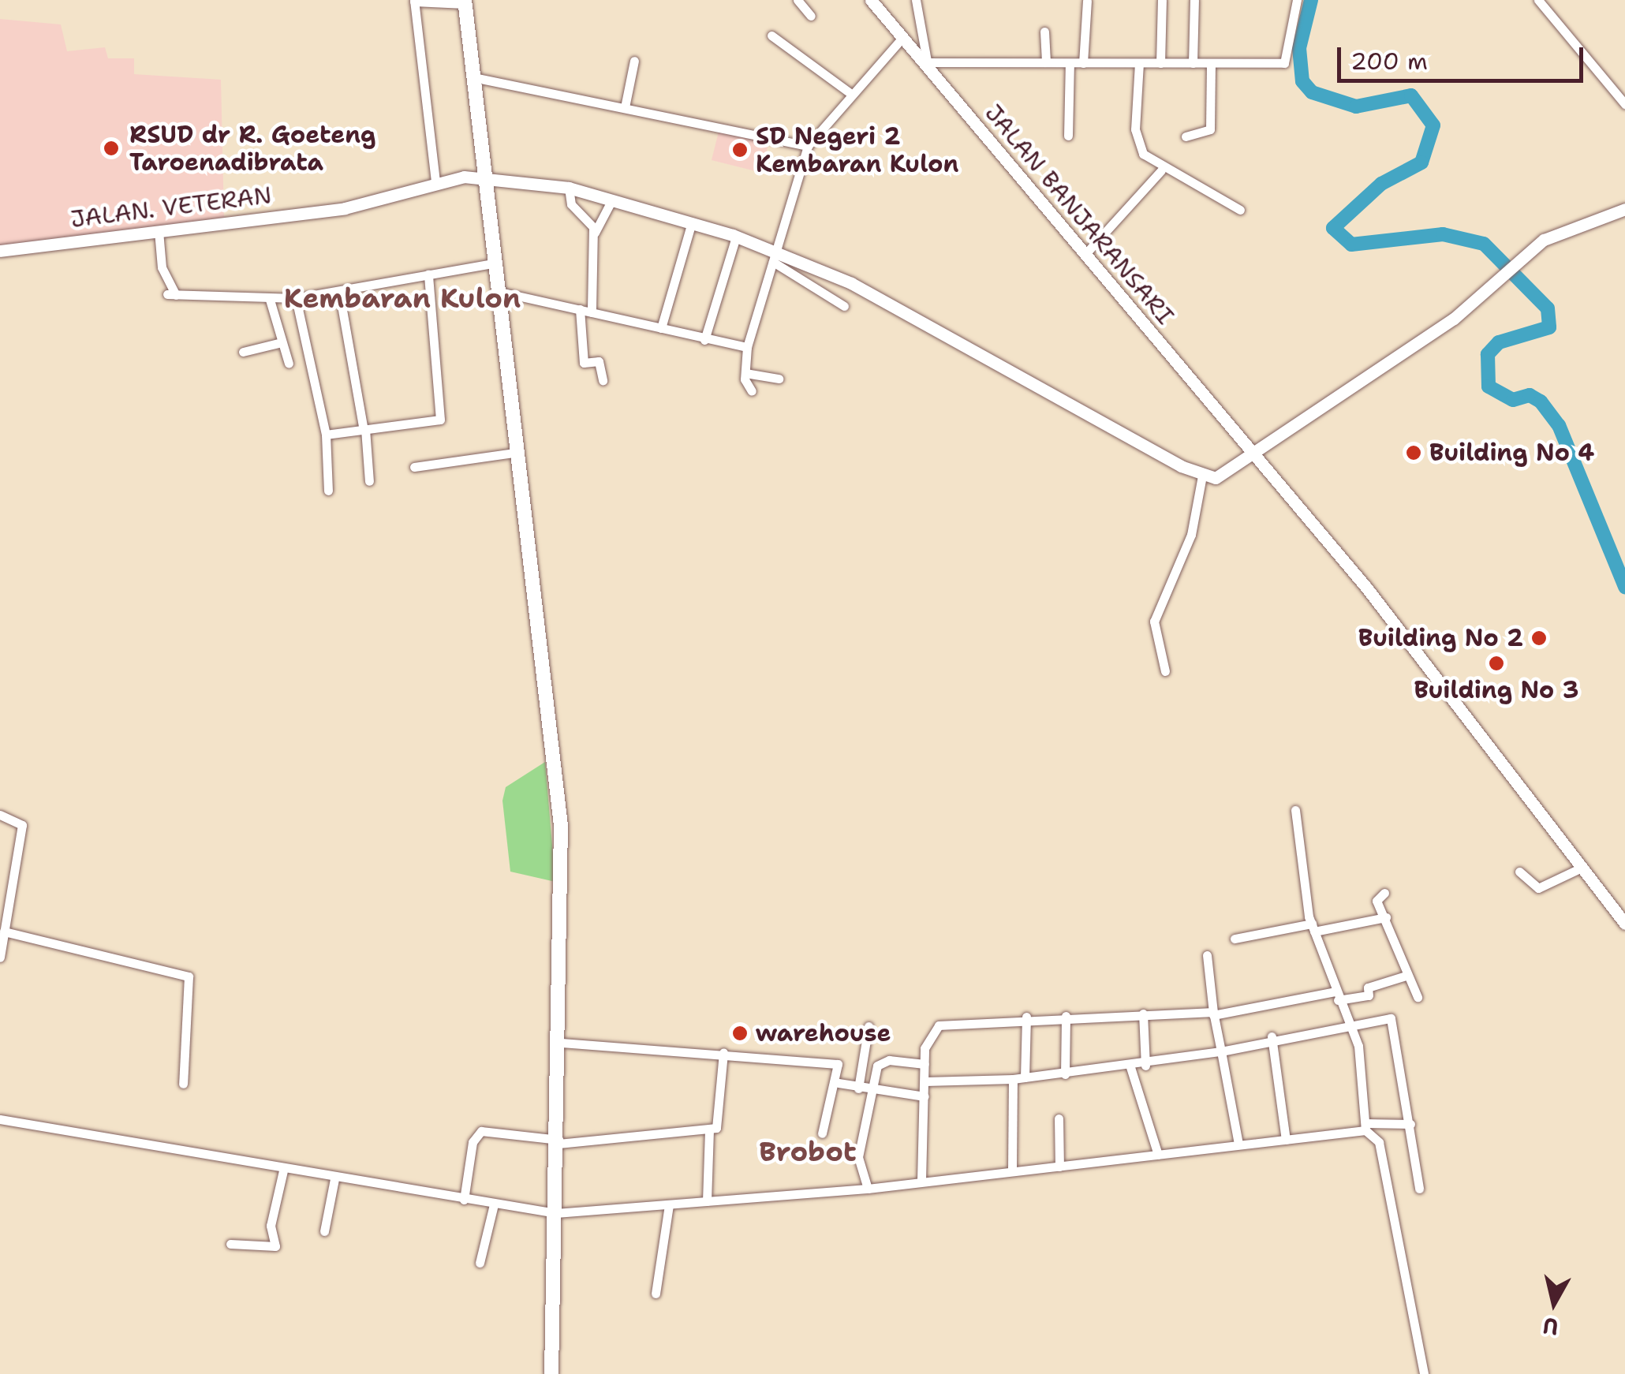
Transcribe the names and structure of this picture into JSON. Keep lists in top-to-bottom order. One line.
{"streets":{"street":["JALAN. VETERAN","JALAN BANJARANSARI"]},"districts":["Kembaran Kulon","Brobot"],"places":["RSUD dr R. Goeteng Taroenadibrata","SD Negeri 2 Kembaran Kulon","Building No 4","Building No 2","Building No 3","warehouse"],"scale_bar":"200 m","north":"bottom"}
